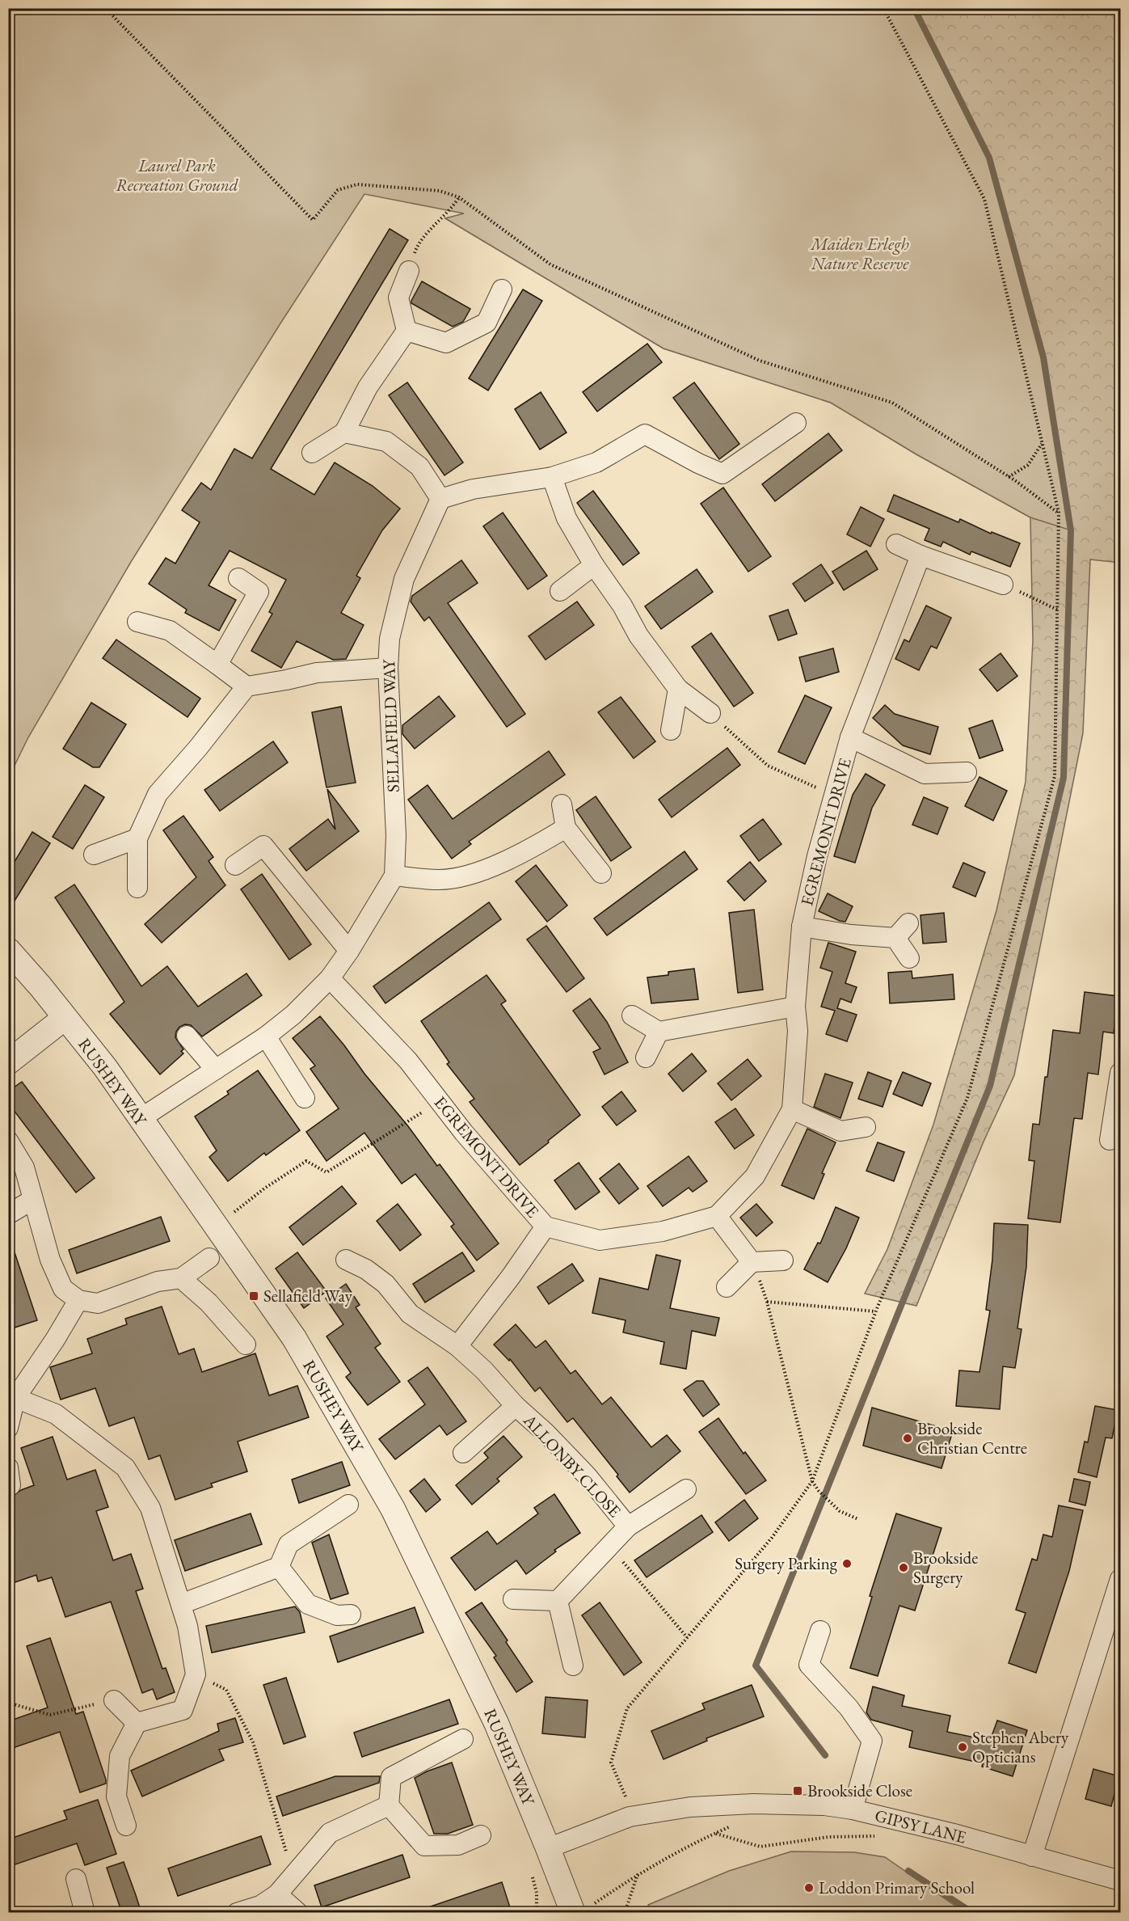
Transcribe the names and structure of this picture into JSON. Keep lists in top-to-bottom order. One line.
{"streets":{"street":["SELLAFIELD WAY","EGREMONT DRIVE","RUSHEY WAY","ALLONBY CLOSE","GIPSY LANE"]},"crossings":[["SELLAFIELD WAY","EGREMONT DRIVE"],["SELLAFIELD WAY","RUSHEY WAY"],["RUSHEY WAY","GIPSY LANE"]],"parks":["Laurel Park Recreation Ground","Maiden Erlegh Nature Reserve"],"places":{"transit":["Sellafield Way","Brookside Close"],"other":["Brookside Christian Centre","Surgery Parking","Brookside Surgery","Stephen Abery Opticians","Loddon Primary School"]}}
